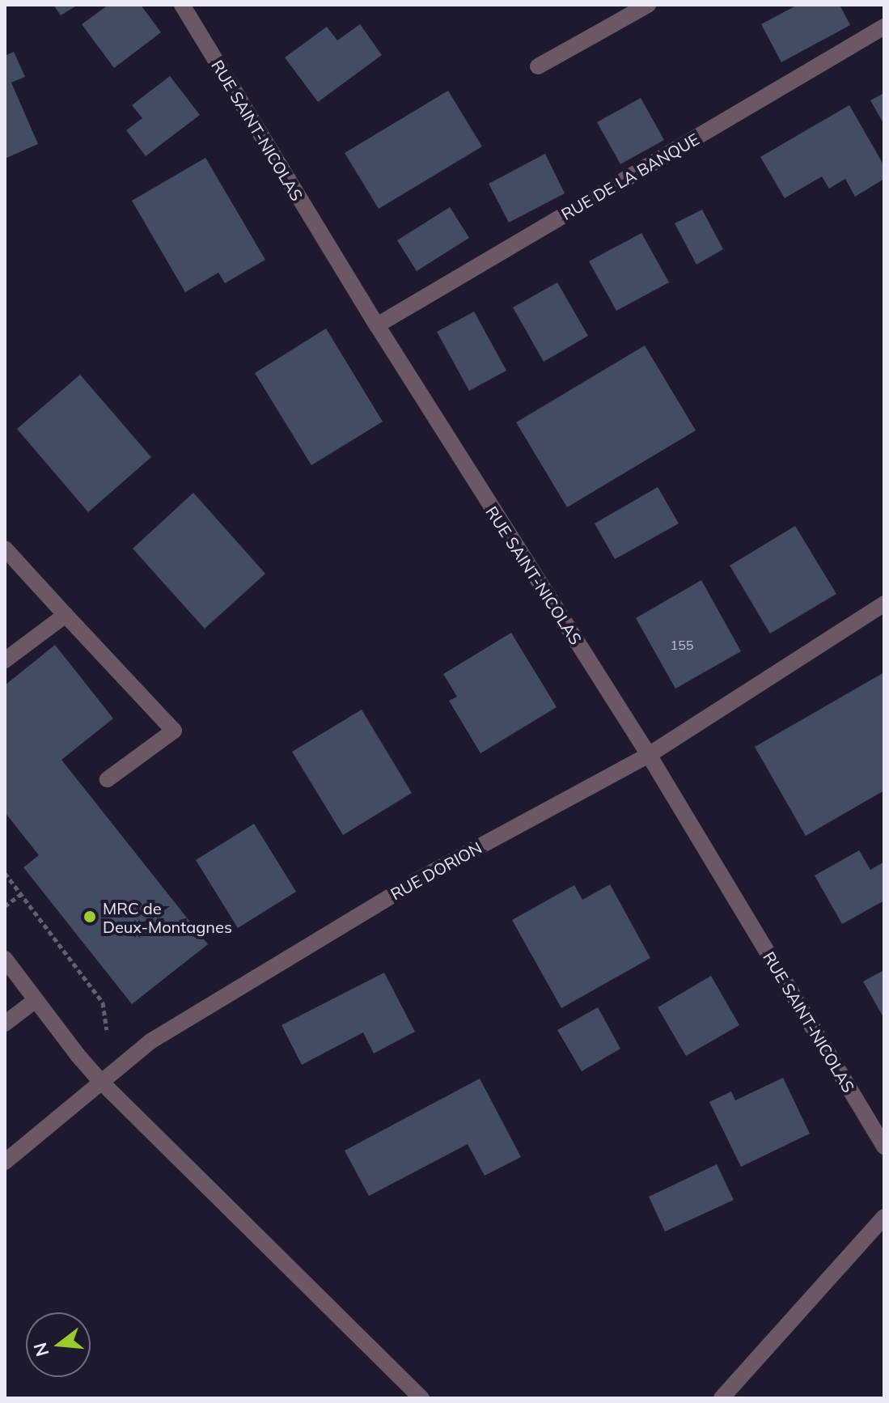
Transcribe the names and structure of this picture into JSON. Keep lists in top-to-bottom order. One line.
{"streets":{"street":["RUE SAINT-NICOLAS","RUE DE LA BANQUE","RUE DORION"]},"crossings":[["RUE SAINT-NICOLAS","RUE DE LA BANQUE"],["RUE SAINT-NICOLAS","RUE DORION"]],"places":["MRC de Deux-Montagnes"],"house_numbers":["155"],"north":"left"}
